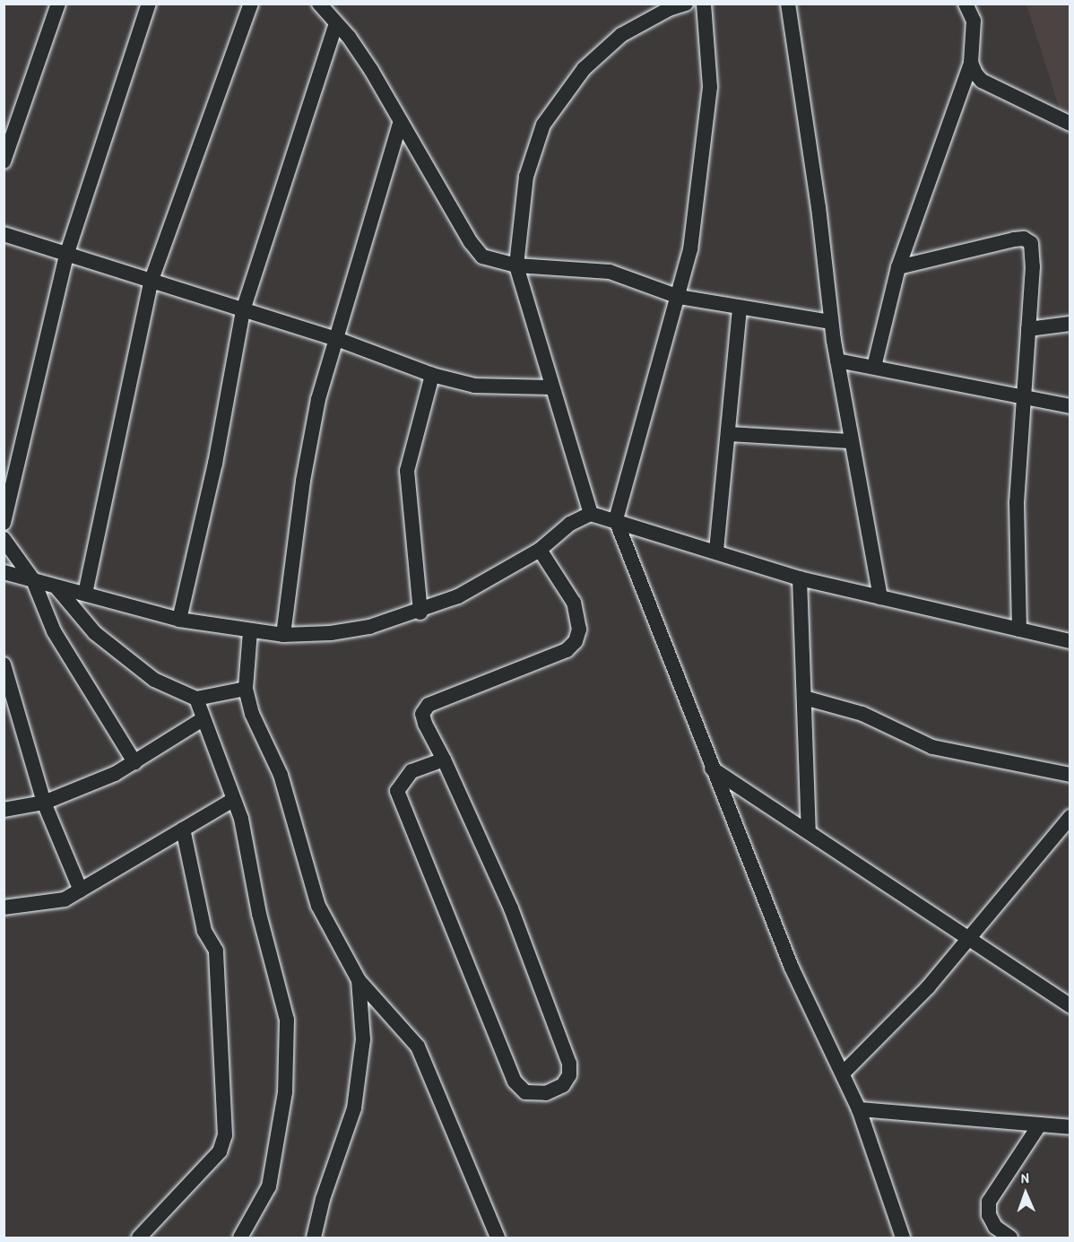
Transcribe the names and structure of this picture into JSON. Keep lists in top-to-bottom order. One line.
{"north":"top"}
